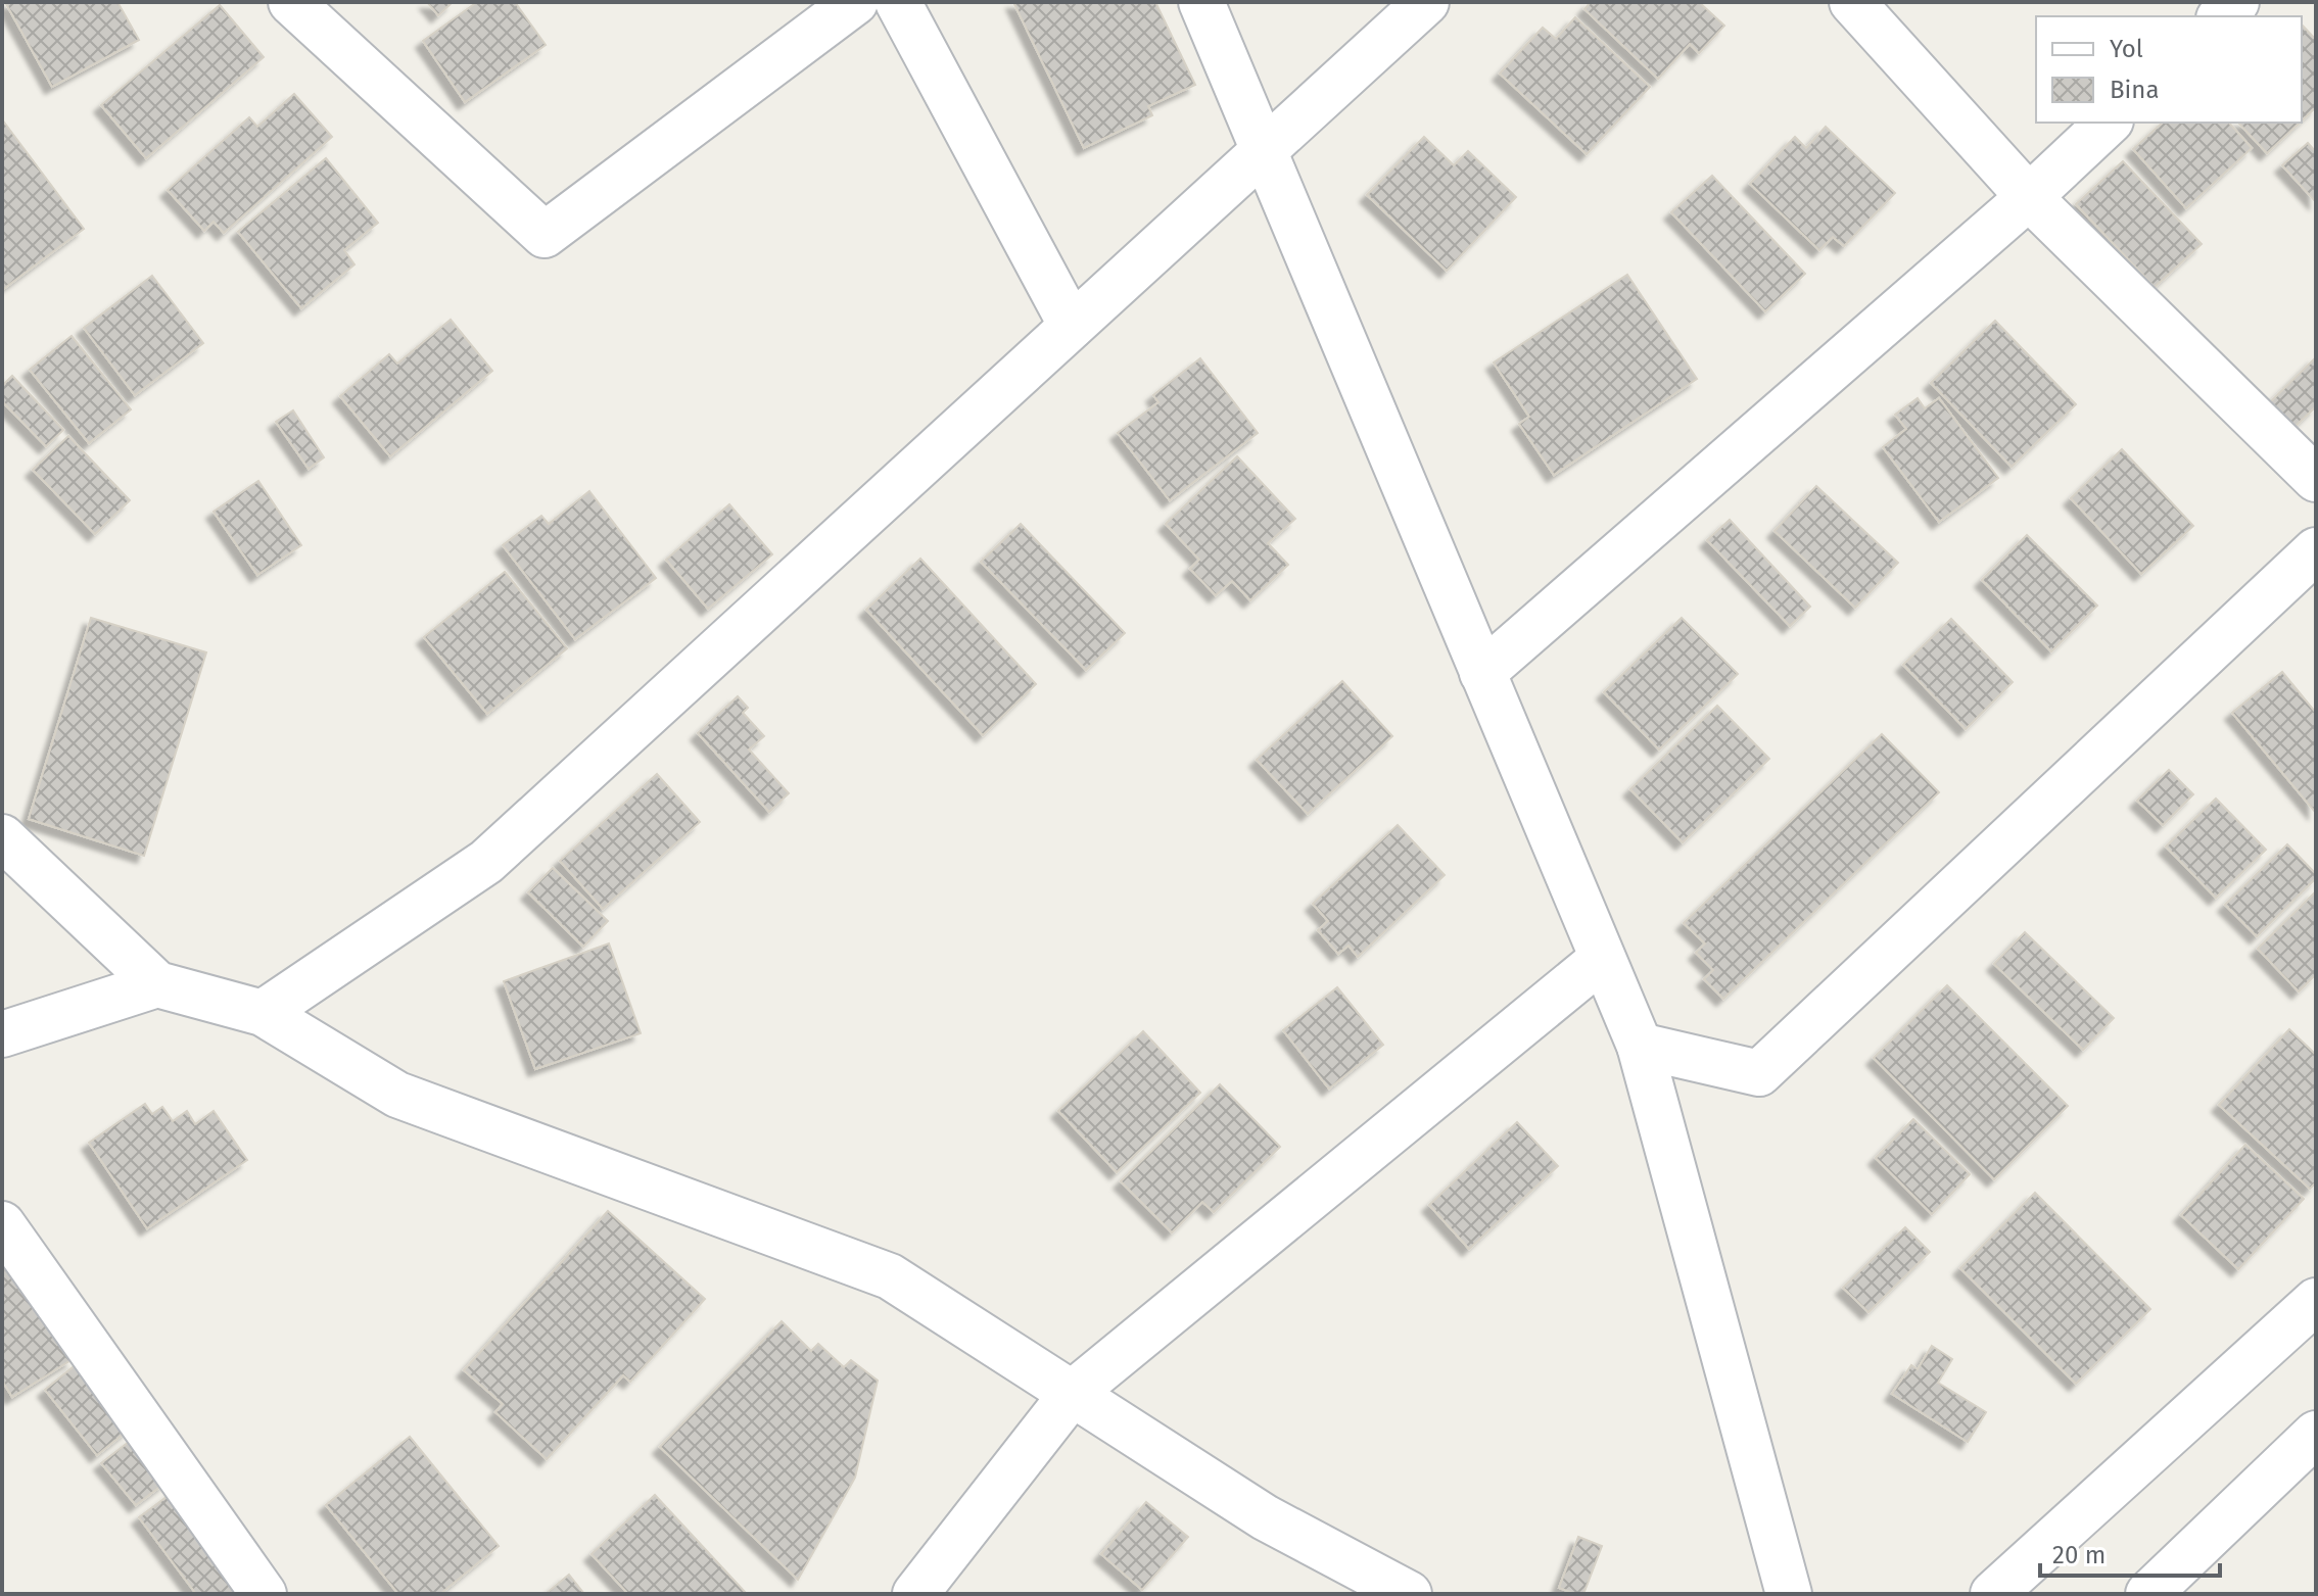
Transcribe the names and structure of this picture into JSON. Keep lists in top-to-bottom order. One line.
{"legend":["Yol","Bina"],"scale_bar":"20 m"}
